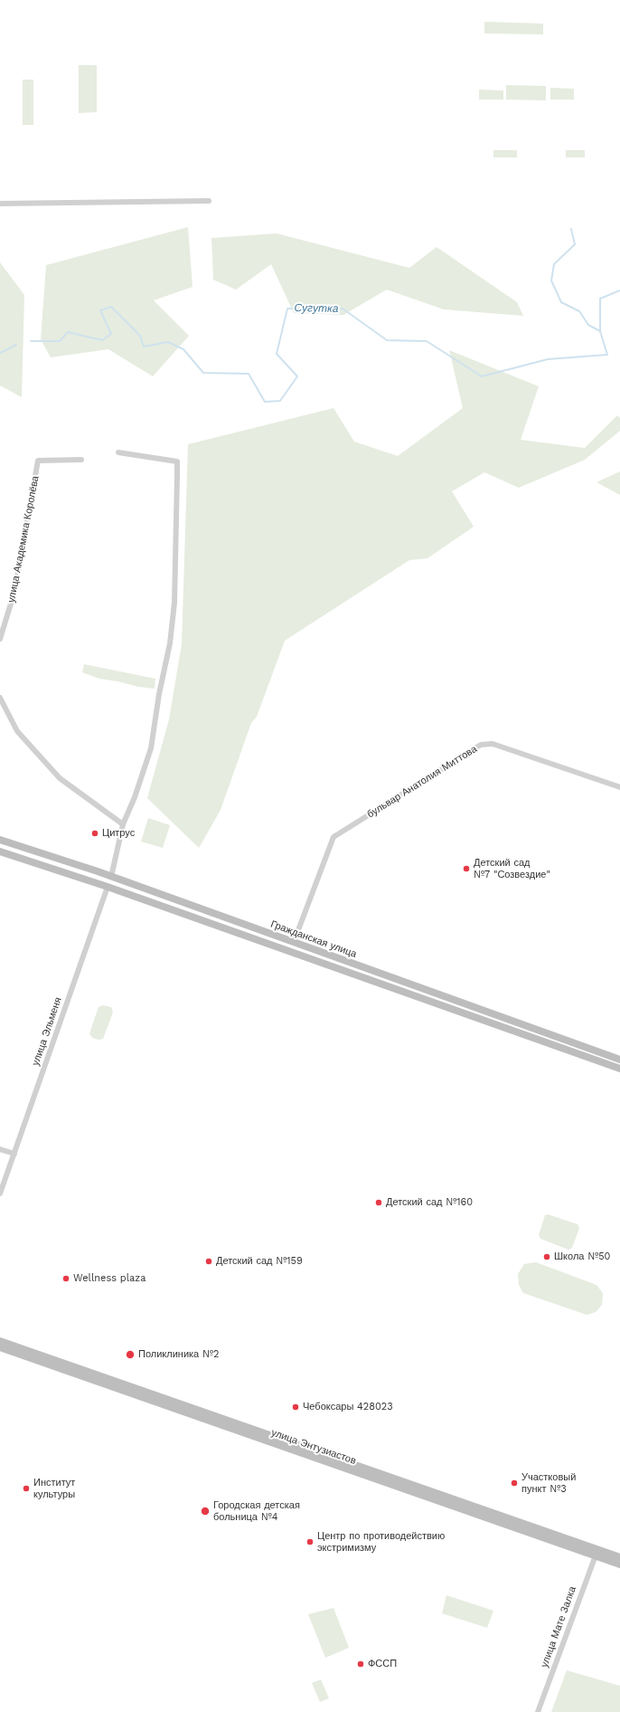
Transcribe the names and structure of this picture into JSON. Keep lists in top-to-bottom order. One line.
{"streets":{"main road":["Гражданская улица","улица Эльменя","улица Энтузиастов"],"street":["улица Академика Королёва","бульвар Анатолия Миттова","улица Мате Залка"]},"crossings":[["бульвар Анатолия Миттова","Гражданская улица"],["Гражданская улица","улица Эльменя"],["улица Энтузиастов","улица Мате Залка"]],"water":["Сугутка"],"places":["Цитрус","Детский сад №7 \"Созвездие\"","Детский сад №160","Школа №50","Детский сад №159","Wellness plaza","Поликлиника №2","Чебоксары 428023","Участковый пункт №3","Институт культуры","Городская детская больница №4","Центр по противодействию экстримизму","ФССП"]}
